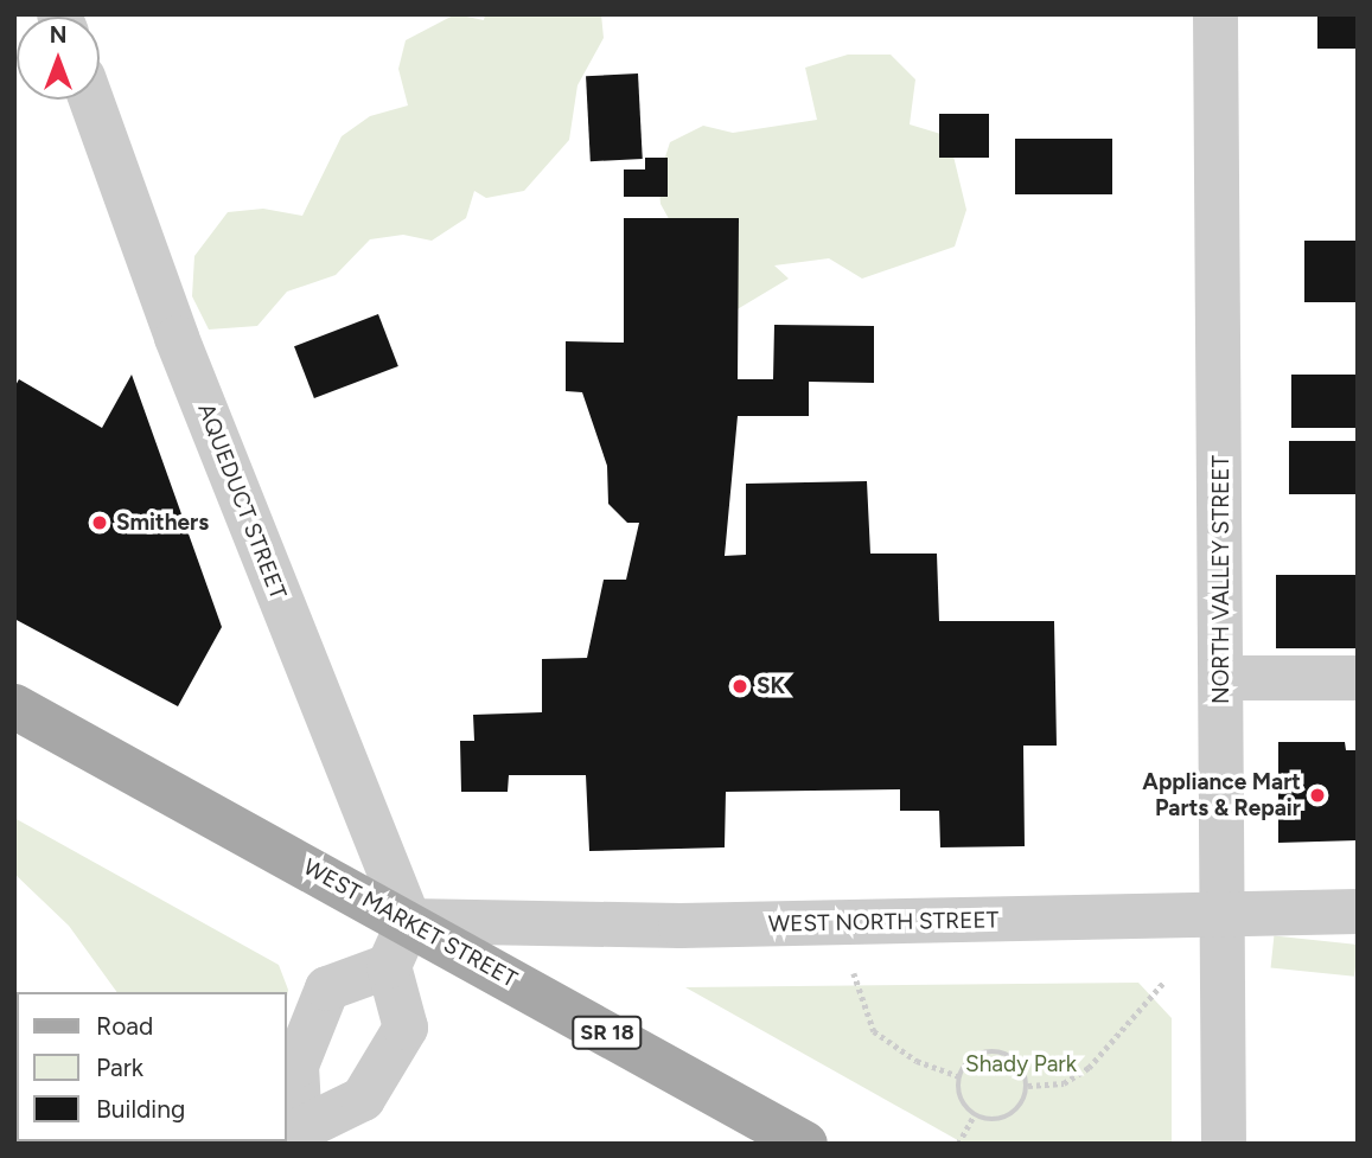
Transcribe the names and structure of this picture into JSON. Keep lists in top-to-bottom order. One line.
{"streets":{"main road":["WEST MARKET STREET","SR 18"],"street":["AQUEDUCT STREET","NORTH VALLEY STREET","WEST NORTH STREET"]},"crossings":[["AQUEDUCT STREET","WEST NORTH STREET"],["AQUEDUCT STREET","WEST MARKET STREET"],["NORTH VALLEY STREET","WEST NORTH STREET"],["WEST NORTH STREET","WEST MARKET STREET"]],"parks":["Shady Park"],"places":["Smithers","SK","Appliance Mart Parts & Repair"],"legend":["Road","Park","Building"],"north":"top"}
